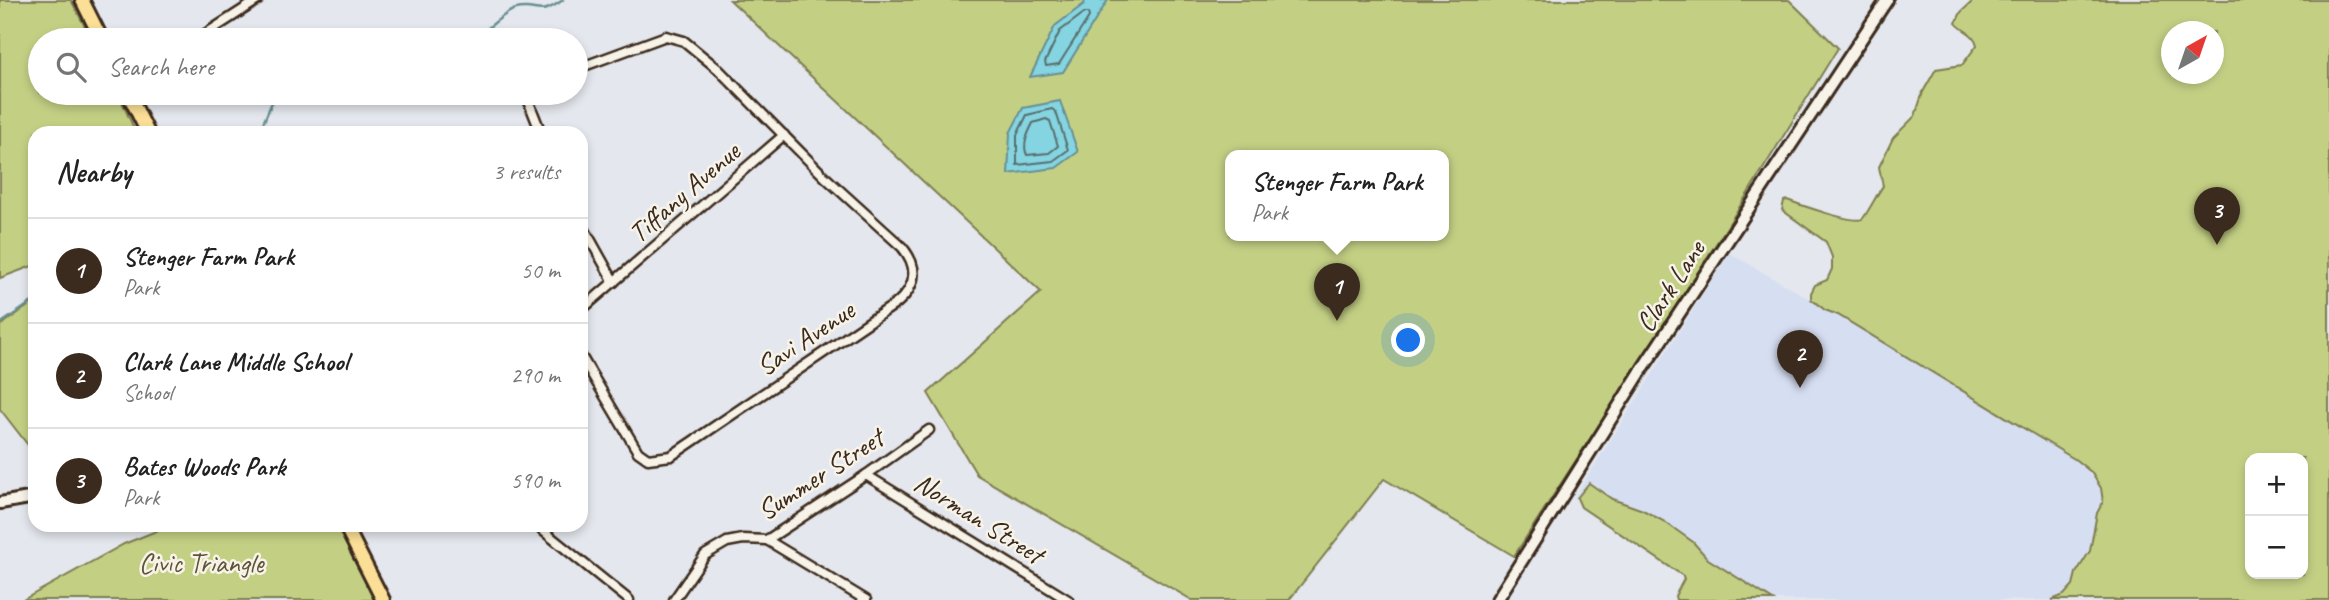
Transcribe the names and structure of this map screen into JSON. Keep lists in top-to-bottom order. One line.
{"streets":{"main road":["Clark Lane"],"street":["Tiffany Avenue","Savi Avenue","Summer Street","Norman Street"]},"crossings":[["Tiffany Avenue","Savi Avenue"],["Summer Street","Norman Street"]],"parks":["Civic Triangle"],"north":"top right","page":{"search":"Search here","heading":["Nearby","3 results"],"popup":["Stenger Farm Park","Park"],"pins":["3","1","2"],"list":[{"mark":"1","name":"Stenger Farm Park","note":"Park","value":"50 m"},{"mark":"2","name":"Clark Lane Middle School","note":"School","value":"290 m"},{"mark":"3","name":"Bates Woods Park","note":"Park","value":"590 m"}],"map_buttons":["+","−"]}}
